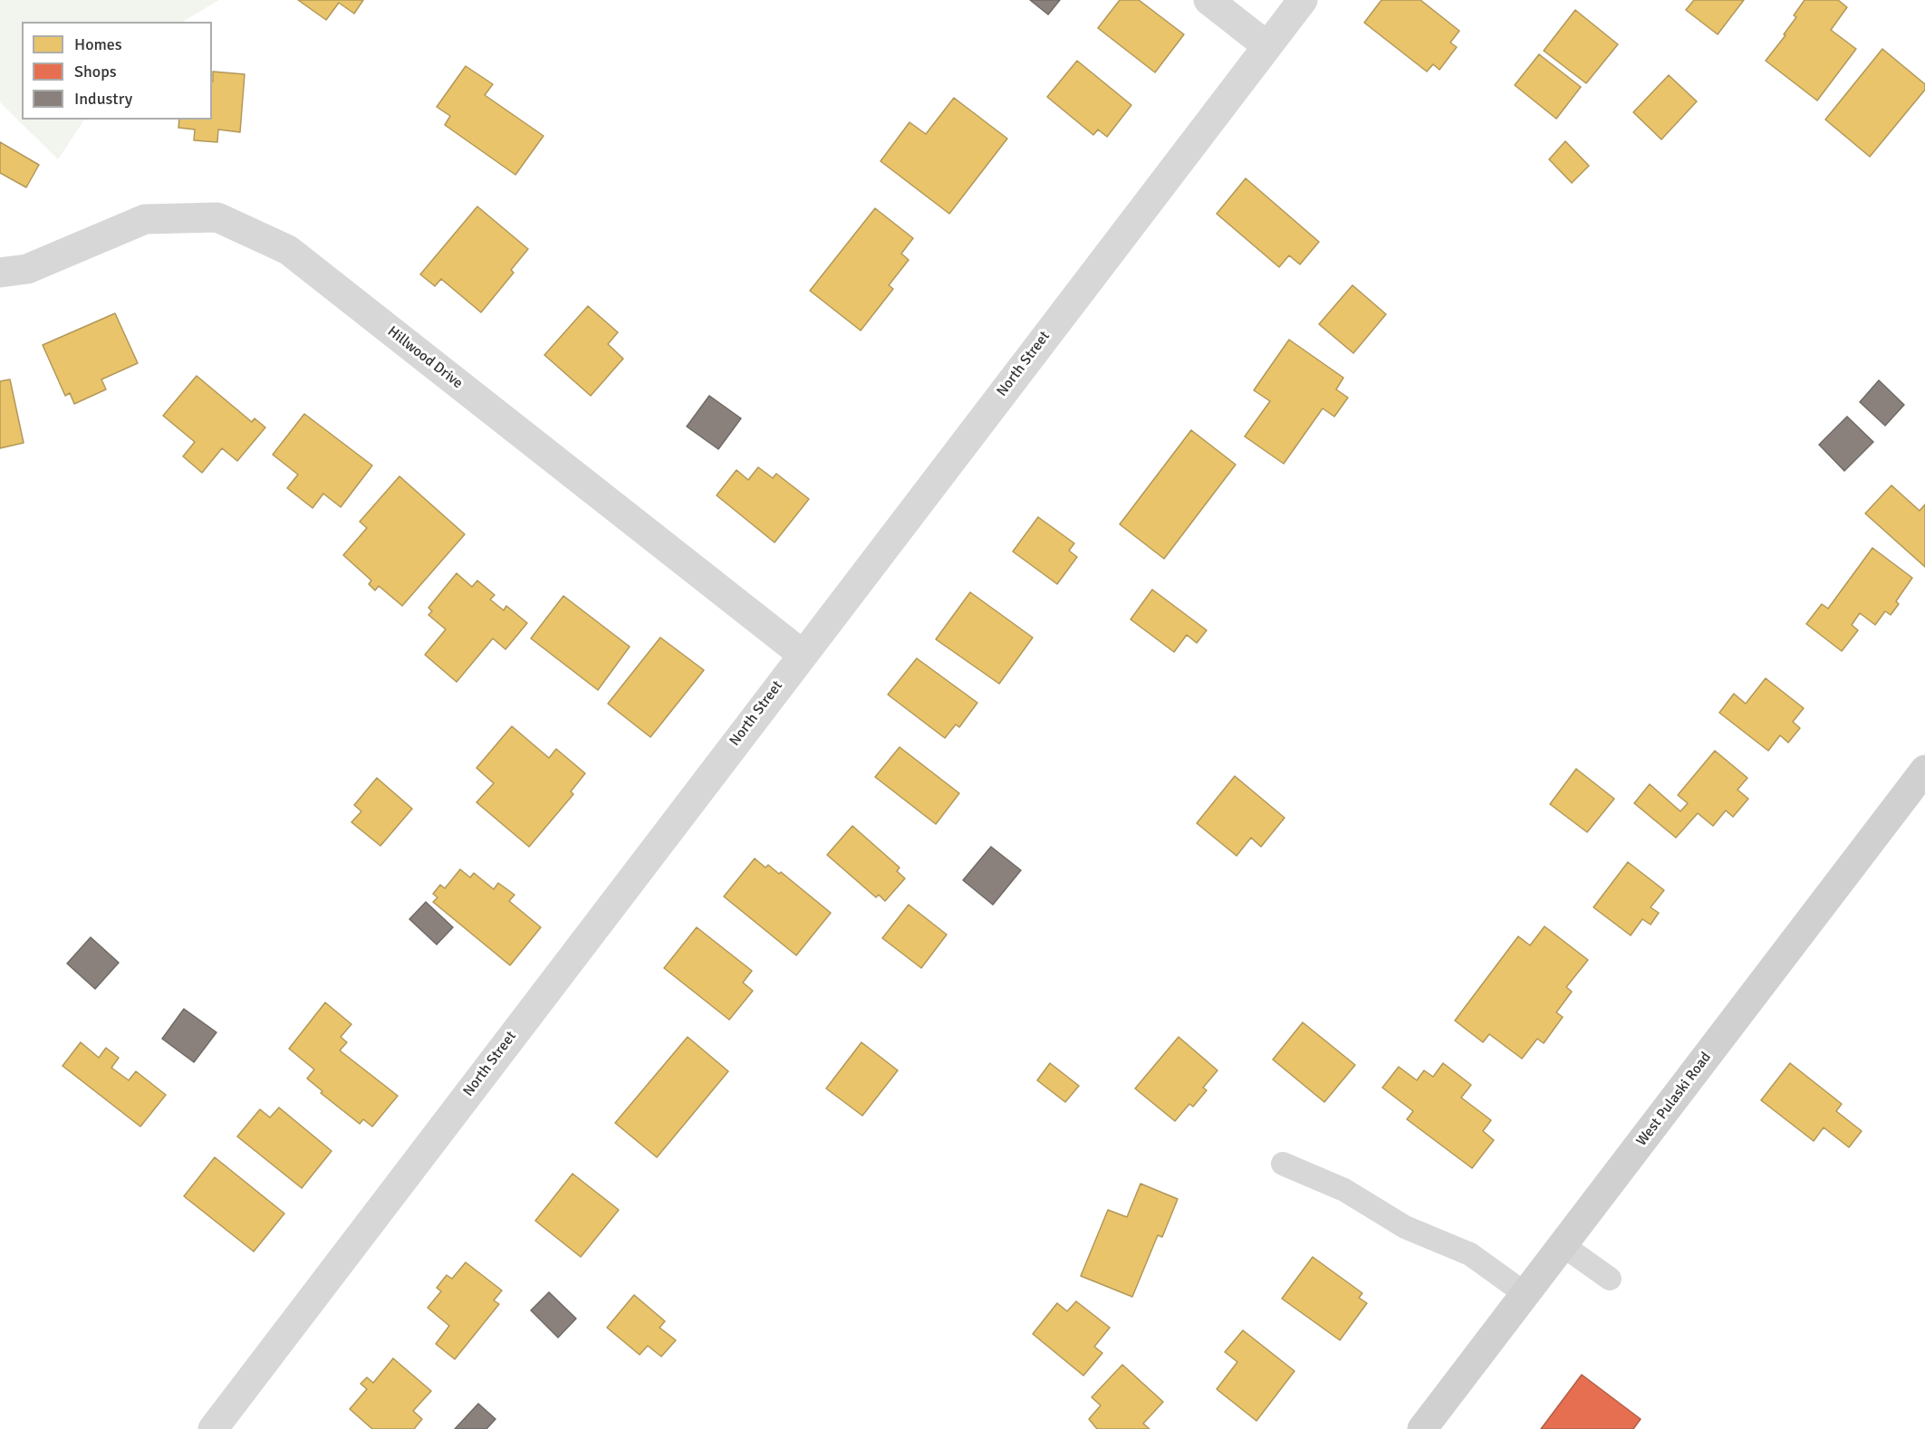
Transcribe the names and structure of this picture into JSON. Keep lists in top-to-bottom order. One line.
{"streets":{"main road":["West Pulaski Road"],"street":["Hillwood Drive","North Street"]},"crossings":[["Hillwood Drive","North Street"]],"legend":["Homes","Shops","Industry"]}
